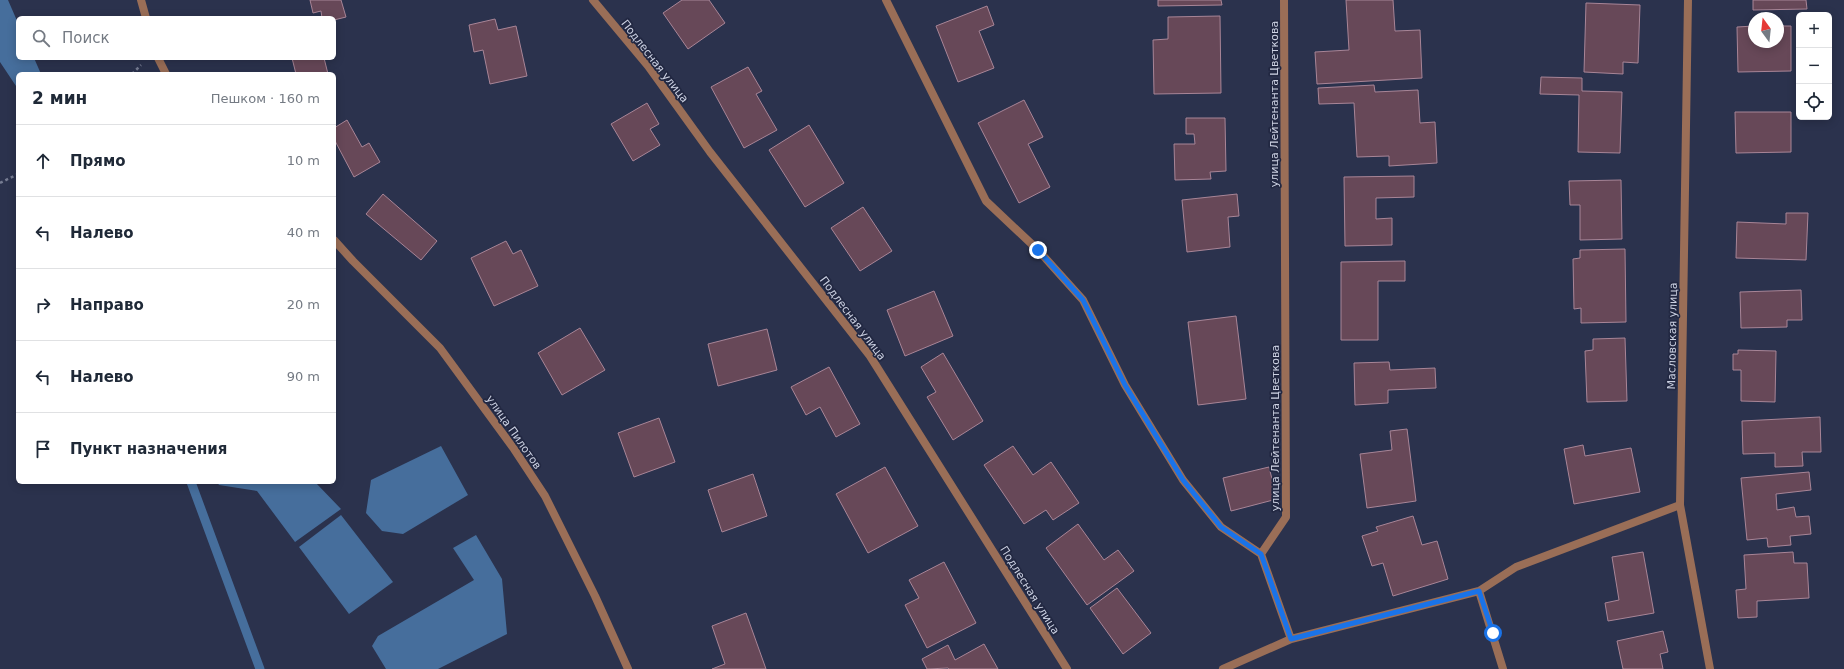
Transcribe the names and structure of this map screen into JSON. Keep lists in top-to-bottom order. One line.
{"streets":{"street":["Подлесная улица","улица Лейтенанта Цветкова","Масловская улица","улица Пилотов"]},"north":"top","page":{"map_buttons":["+","−"],"search":"Поиск","heading":["2 мин","Пешком · 160 m"],"list":[["Прямо","10 m"],["Налево","40 m"],["Направо","20 m"],["Налево","90 m"],"Пункт назначения"]}}
